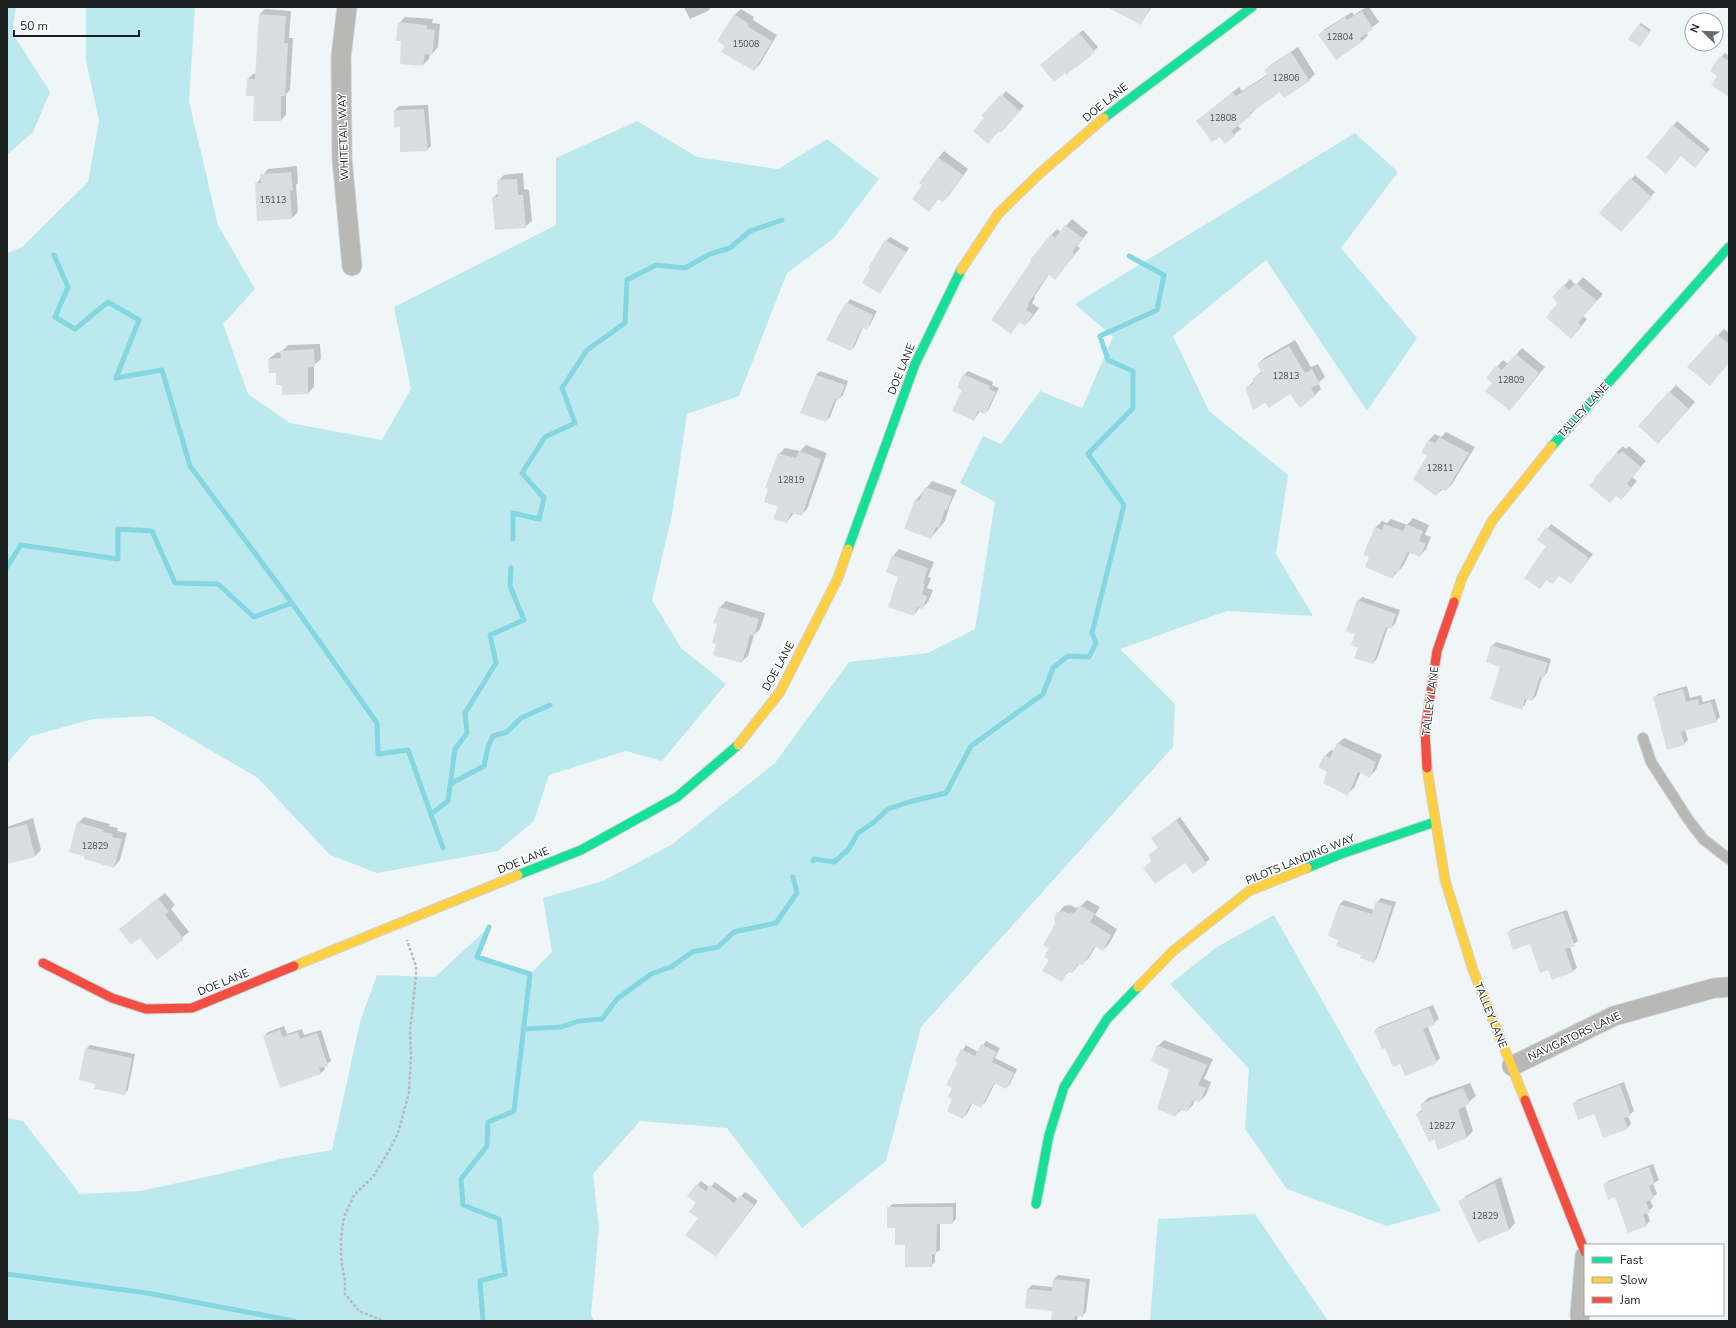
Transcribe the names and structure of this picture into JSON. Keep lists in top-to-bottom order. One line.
{"streets":{"street":["DOE LANE","WHITETAIL WAY","TALLEY LANE","PILOTS LANDING WAY","NAVIGATORS LANE"]},"crossings":[["TALLEY LANE","PILOTS LANDING WAY"],["TALLEY LANE","NAVIGATORS LANE"]],"house_numbers":["12804","15008","12806","12808","15113","12813","12809","12811","12819","12829","12827","12829"],"legend":["Fast","Slow","Jam"],"scale_bar":"50 m","north":"top left"}
